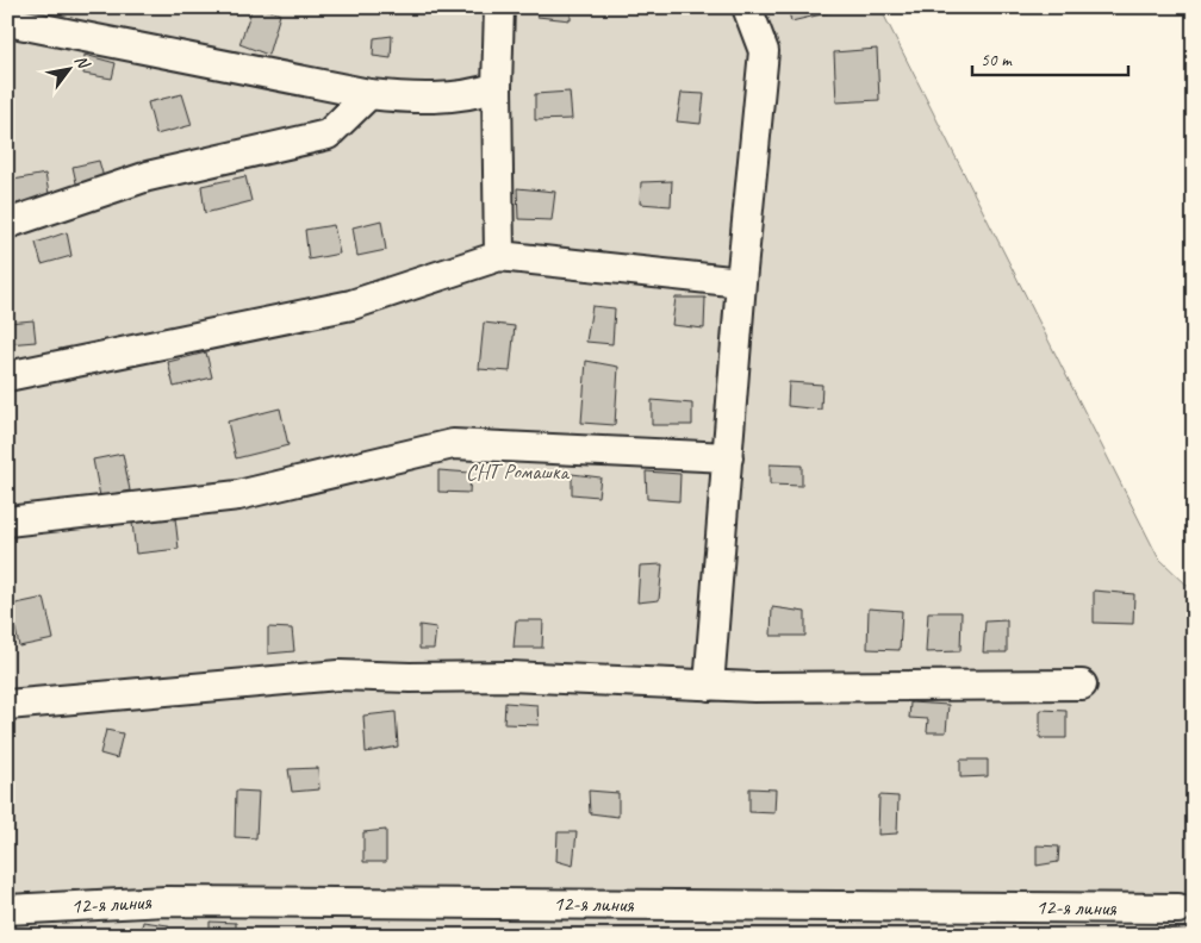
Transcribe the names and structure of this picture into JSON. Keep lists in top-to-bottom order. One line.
{"streets":{"street":["12-я линия"]},"parks":["СНТ Ромашка"],"scale_bar":"50 m","north":"top right"}
